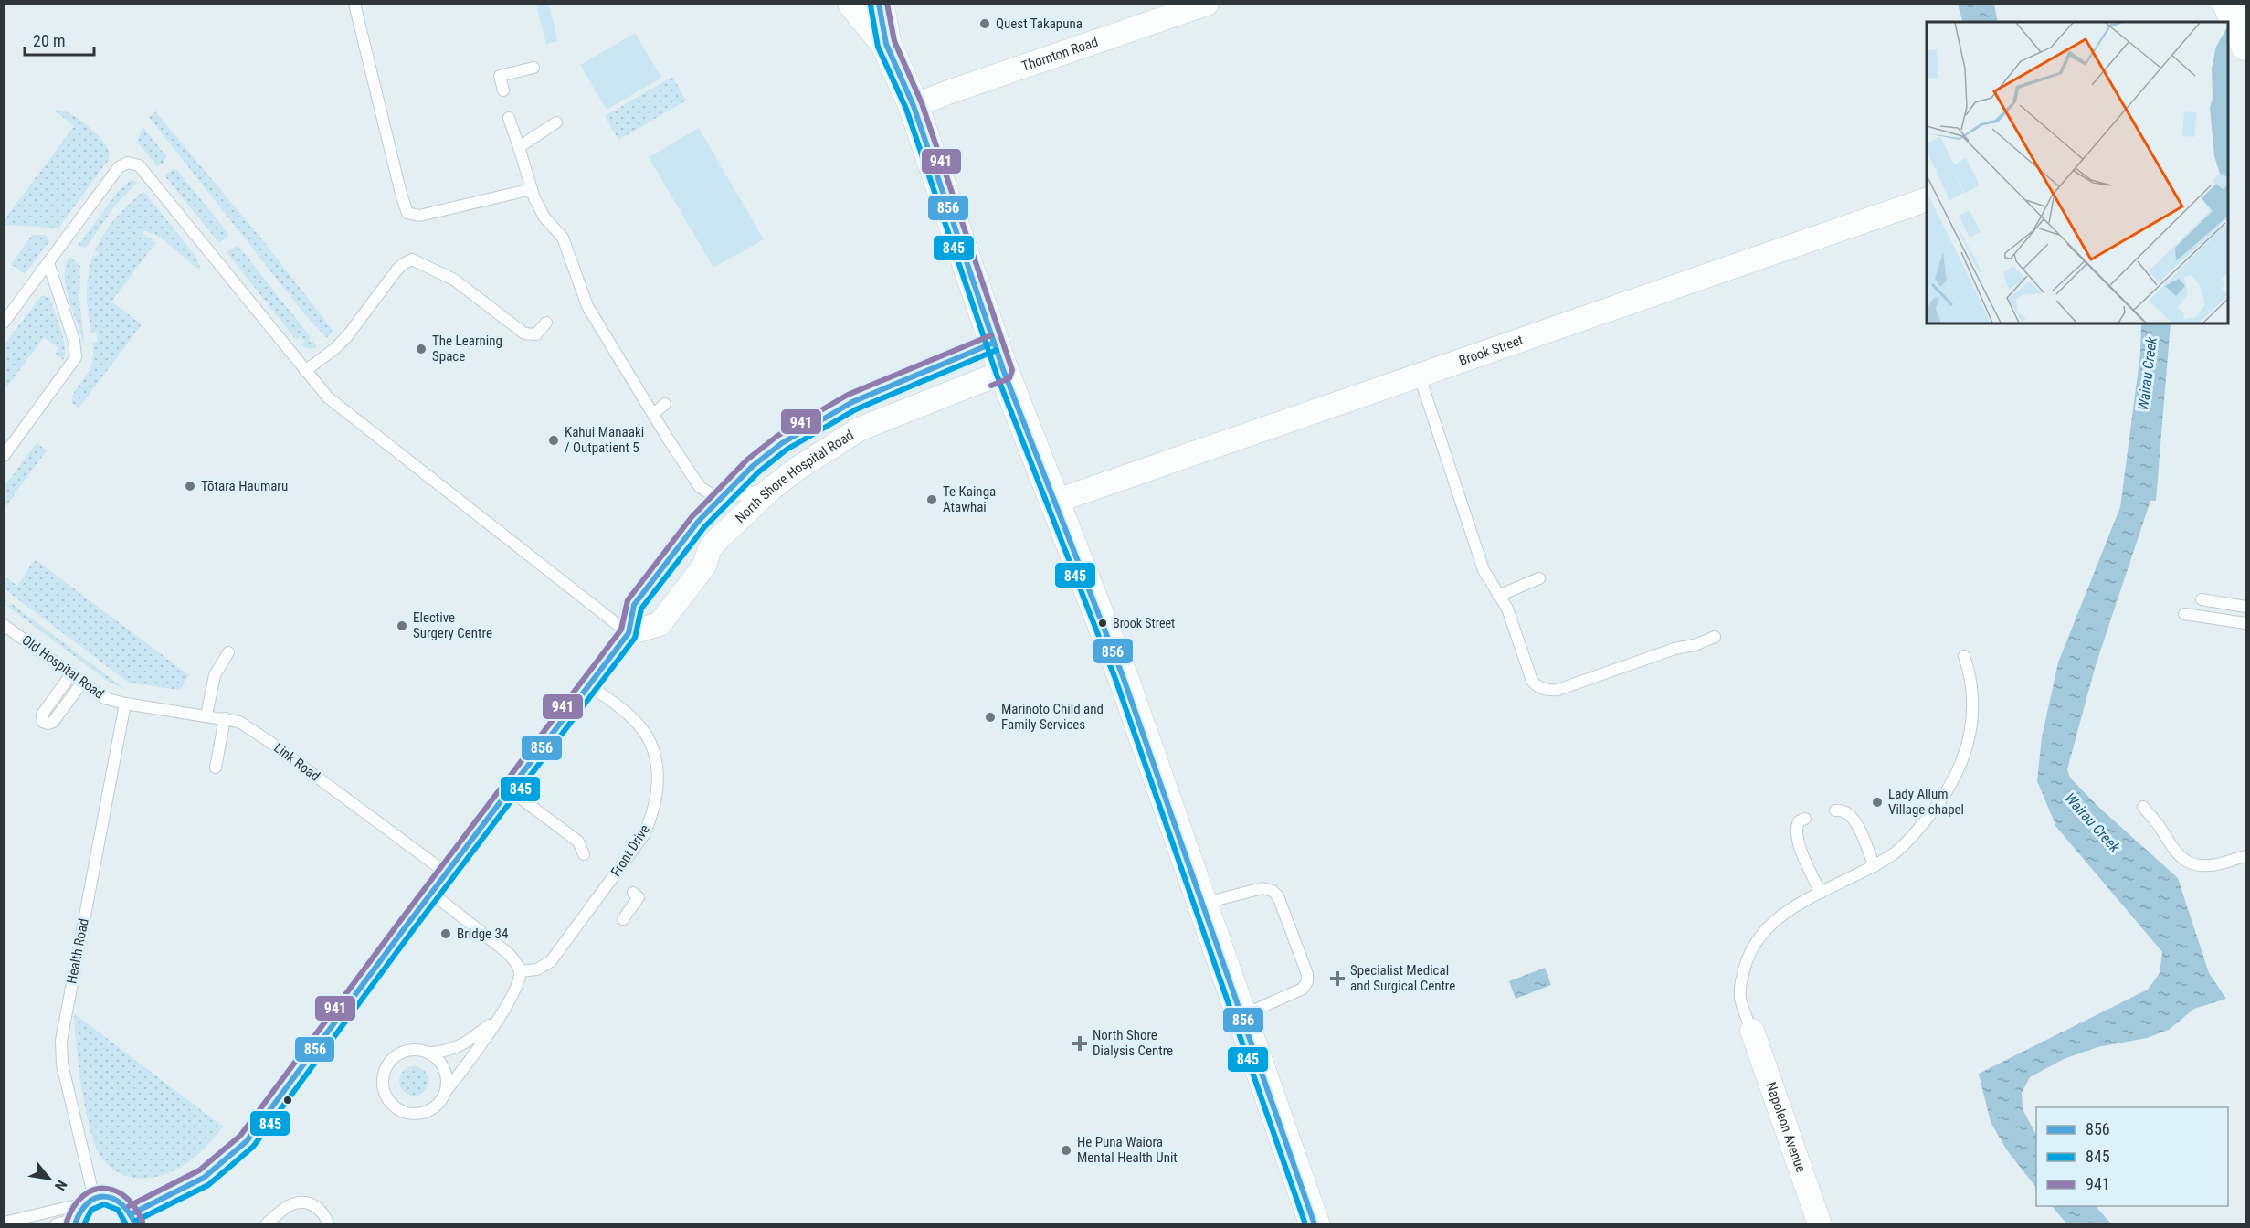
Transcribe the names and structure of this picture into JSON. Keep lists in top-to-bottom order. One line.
{"streets":{"street":["Thornton Road","Brook Street","North Shore Hospital Road","Napoleon Avenue"],"lane":["Old Hospital Road","Link Road","Front Drive","Health Road"]},"crossings":[["Old Hospital Road","Link Road"],["Old Hospital Road","Health Road"],["Link Road","Health Road"]],"water":["Wairau Creek"],"places":{"other":["Quest Takapuna","The Learning Space","Kahui Manaaki / Outpatient 5","Tōtara Haumaru","Te Kainga Atawhai","Brook Street","Elective Surgery Centre","Marinoto Child and Family Services","Lady Allum Village chapel","Bridge 34","He Puna Waiora Mental Health Unit"],"health":["Specialist Medical and Surgical Centre","North Shore Dialysis Centre"]},"lines":["transit line 856","transit line 941","transit line 845"],"legend":["856","845","941"],"scale_bar":"20 m","north":"bottom right"}
